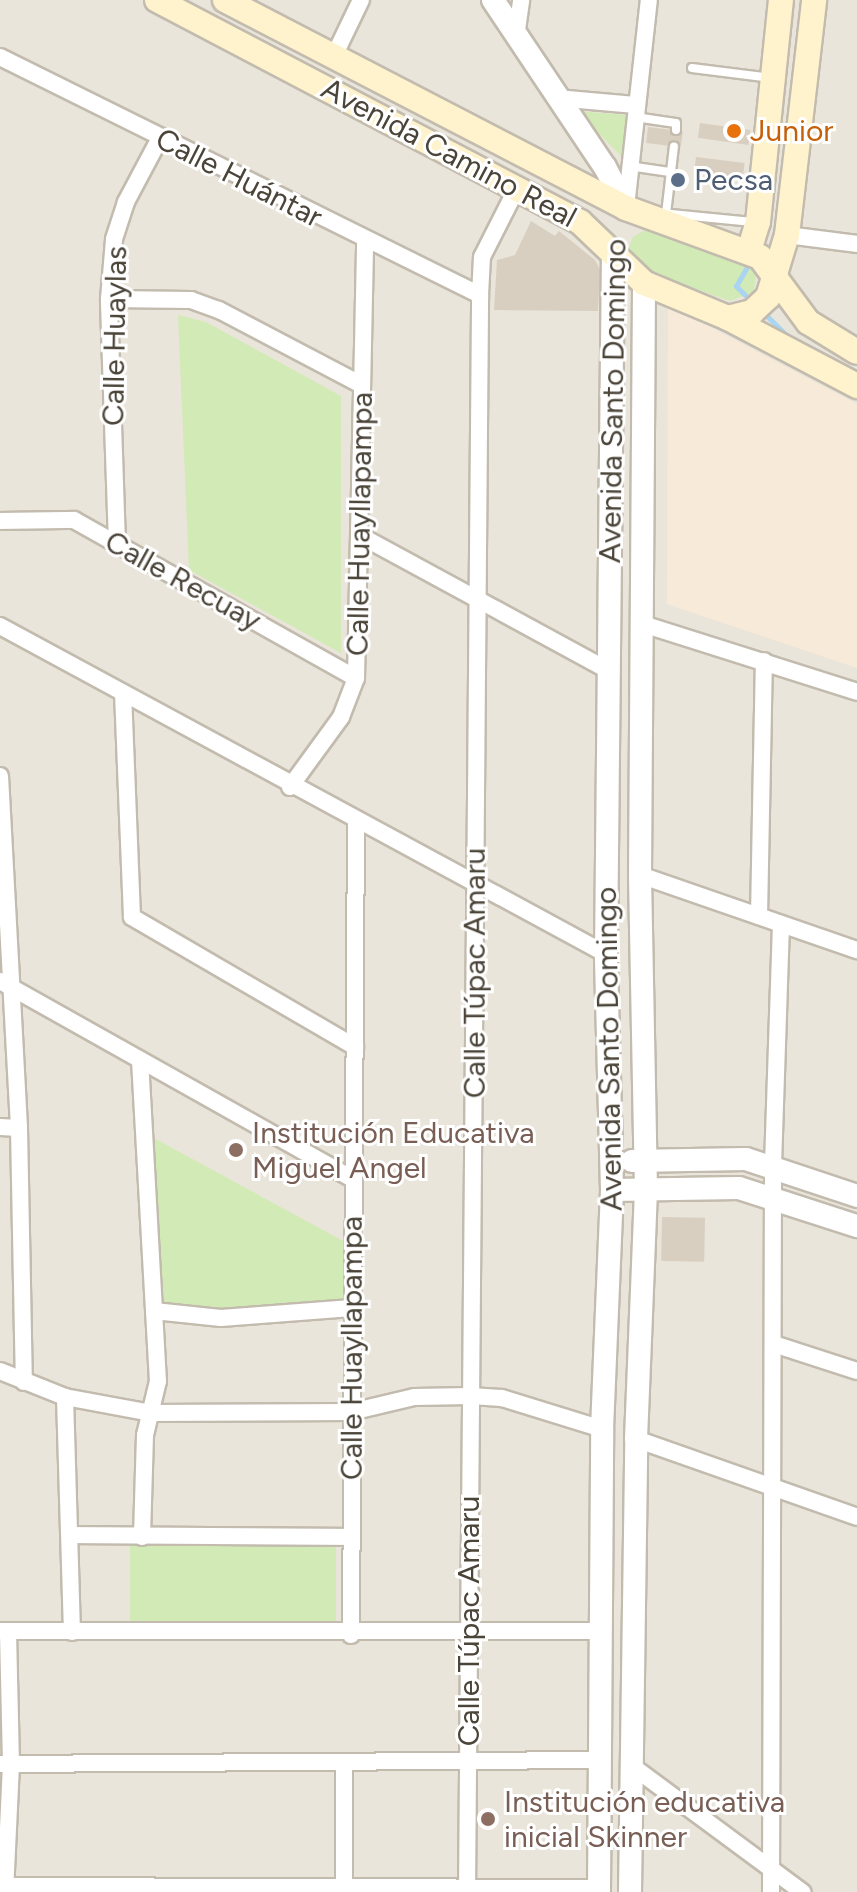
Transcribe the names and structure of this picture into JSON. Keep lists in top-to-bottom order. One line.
{"streets":{"main road":["Avenida Camino Real","Avenida Santo Domingo"],"street":["Calle Huántar","Calle Huaylas","Calle Huayllapampa","Calle Recuay","Calle Túpac Amaru"]},"crossings":[["Avenida Camino Real","Avenida Santo Domingo"],["Avenida Camino Real","Calle Túpac Amaru"],["Calle Huántar","Calle Huaylas"],["Calle Huántar","Calle Huayllapampa"],["Calle Huántar","Calle Túpac Amaru"],["Calle Huaylas","Calle Recuay"],["Calle Huayllapampa","Calle Recuay"]],"places":["Junior","Pecsa","Institución Educativa Miguel Angel","Institución educativa inicial Skinner"]}
